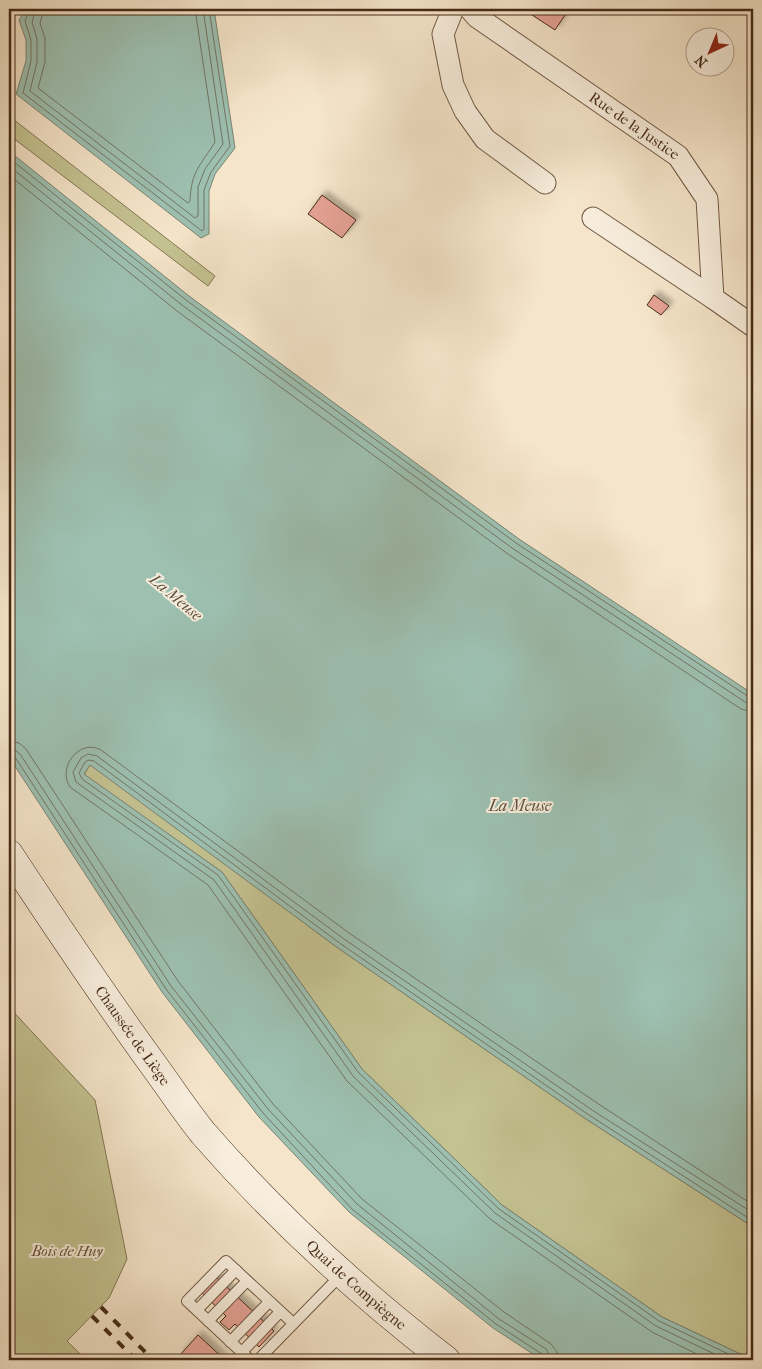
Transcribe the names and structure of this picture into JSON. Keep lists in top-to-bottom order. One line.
{"streets":{"main road":["Chaussée de Liège","Quai de Compiègne"],"street":["Rue de la Justice"]},"crossings":[["Chaussée de Liège","Quai de Compiègne"]],"water":["La Meuse"],"parks":["Bois de Huy"],"north":"bottom left"}
